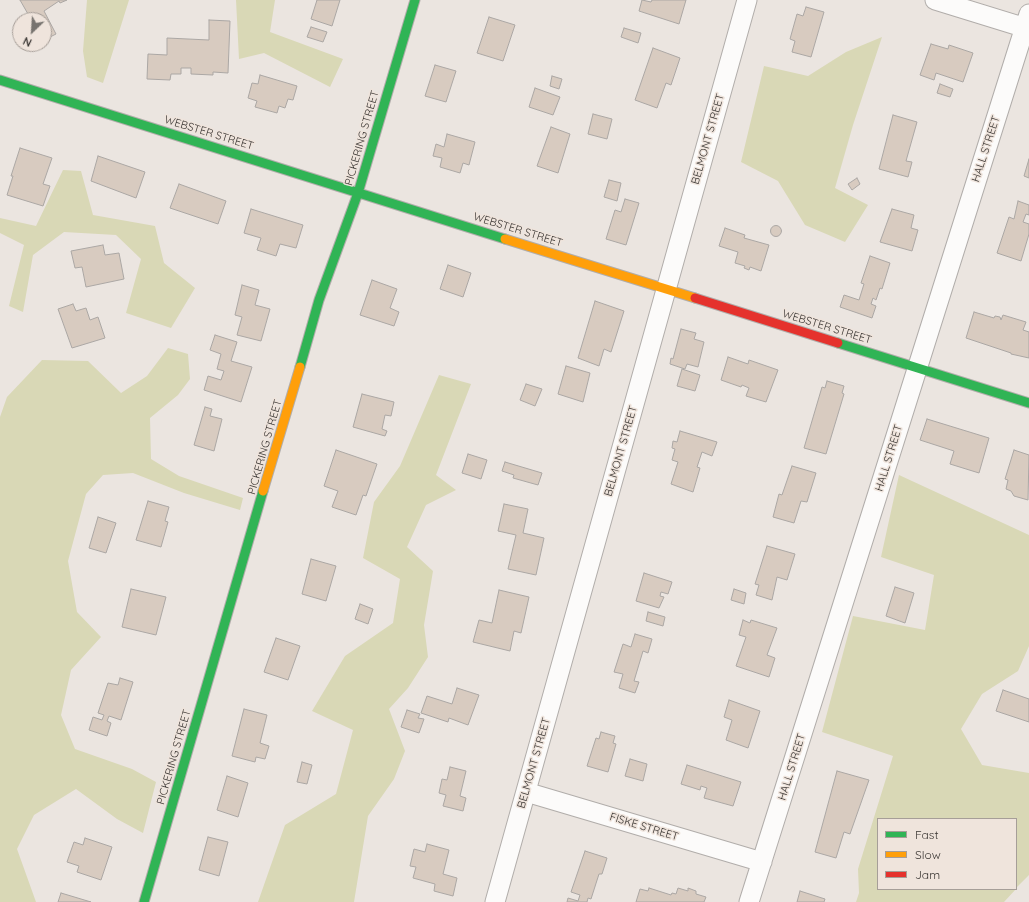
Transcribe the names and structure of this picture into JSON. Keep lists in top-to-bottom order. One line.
{"streets":{"street":["WEBSTER STREET","PICKERING STREET","BELMONT STREET","HALL STREET","FISKE STREET"]},"crossings":[["WEBSTER STREET","PICKERING STREET"],["WEBSTER STREET","BELMONT STREET"],["WEBSTER STREET","HALL STREET"],["BELMONT STREET","FISKE STREET"],["HALL STREET","FISKE STREET"]],"legend":["Fast","Slow","Jam"],"north":"bottom left"}
